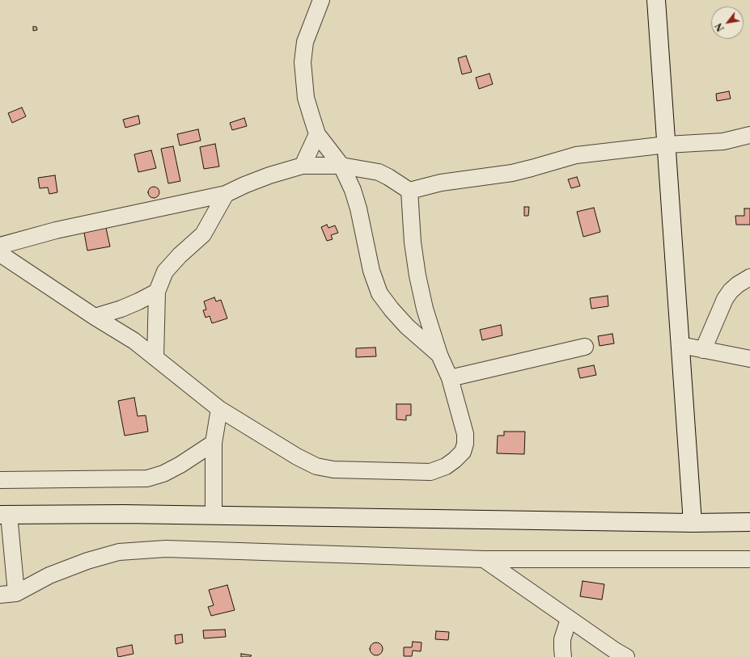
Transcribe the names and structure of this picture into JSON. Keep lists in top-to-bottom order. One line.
{"north":"bottom left"}
